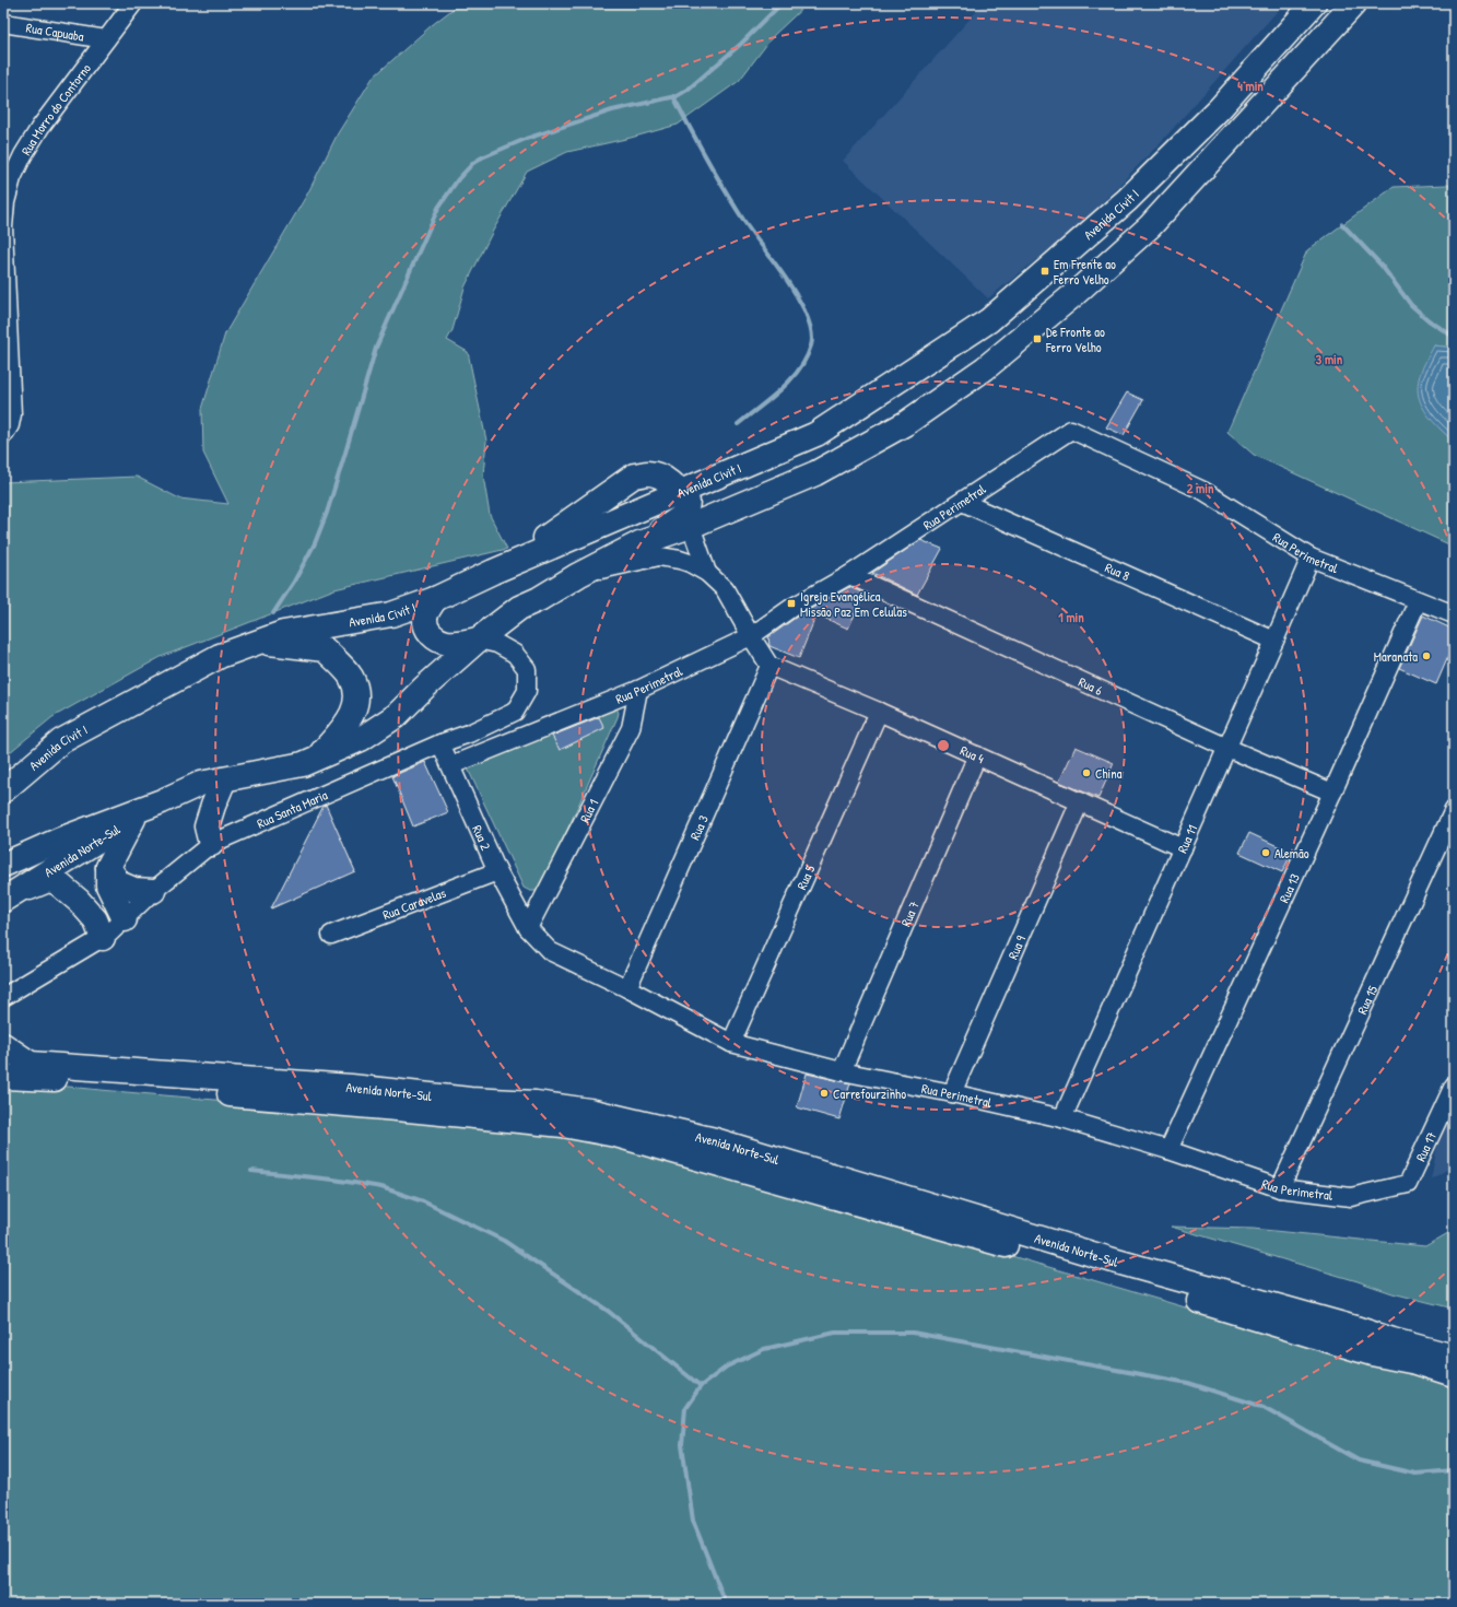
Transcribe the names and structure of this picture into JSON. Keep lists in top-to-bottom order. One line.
{"streets":{"main road":["Avenida Civit I","Avenida Norte-Sul"],"street":["Rua Capuaba","Rua Morro do Contorno","Rua Perimetral","Rua 8","Rua 6","Rua 4","Rua Santa Maria","Rua 1","Rua 3","Rua 2","Rua 11","Rua 5","Rua 13","Rua Caravelas","Rua 7","Rua 9","Rua 15","Rua 17"]},"crossings":[["Rua Capuaba","Rua Morro do Contorno"],["Rua Perimetral","Rua 8"],["Rua Perimetral","Rua 6"],["Rua Perimetral","Rua 1"],["Rua Perimetral","Rua 3"],["Rua Perimetral","Rua 2"],["Rua Perimetral","Rua 11"],["Rua Perimetral","Rua 5"],["Rua Perimetral","Rua 13"],["Rua Perimetral","Rua 7"],["Rua Perimetral","Rua 9"],["Rua Perimetral","Rua 15"],["Rua Perimetral","Rua 17"],["Rua 8","Rua 11"],["Rua 6","Rua 11"],["Rua 6","Rua 13"],["Rua 4","Rua 3"],["Rua 4","Rua 11"],["Rua 4","Rua 5"],["Rua 4","Rua 7"],["Rua 4","Rua 9"],["Rua Santa Maria","Rua 2"],["Rua 1","Rua 2"],["Rua 2","Rua Caravelas"]],"places":{"transit":["Em Frente ao Ferro Velho","De Fronte ao Ferro Velho","Igreja Evangélica Missão Paz Em Celulas"],"other":["Maranata","China","Alemão","Carrefourzinho"]},"rings":["4 min","3 min","2 min","1 min"]}
